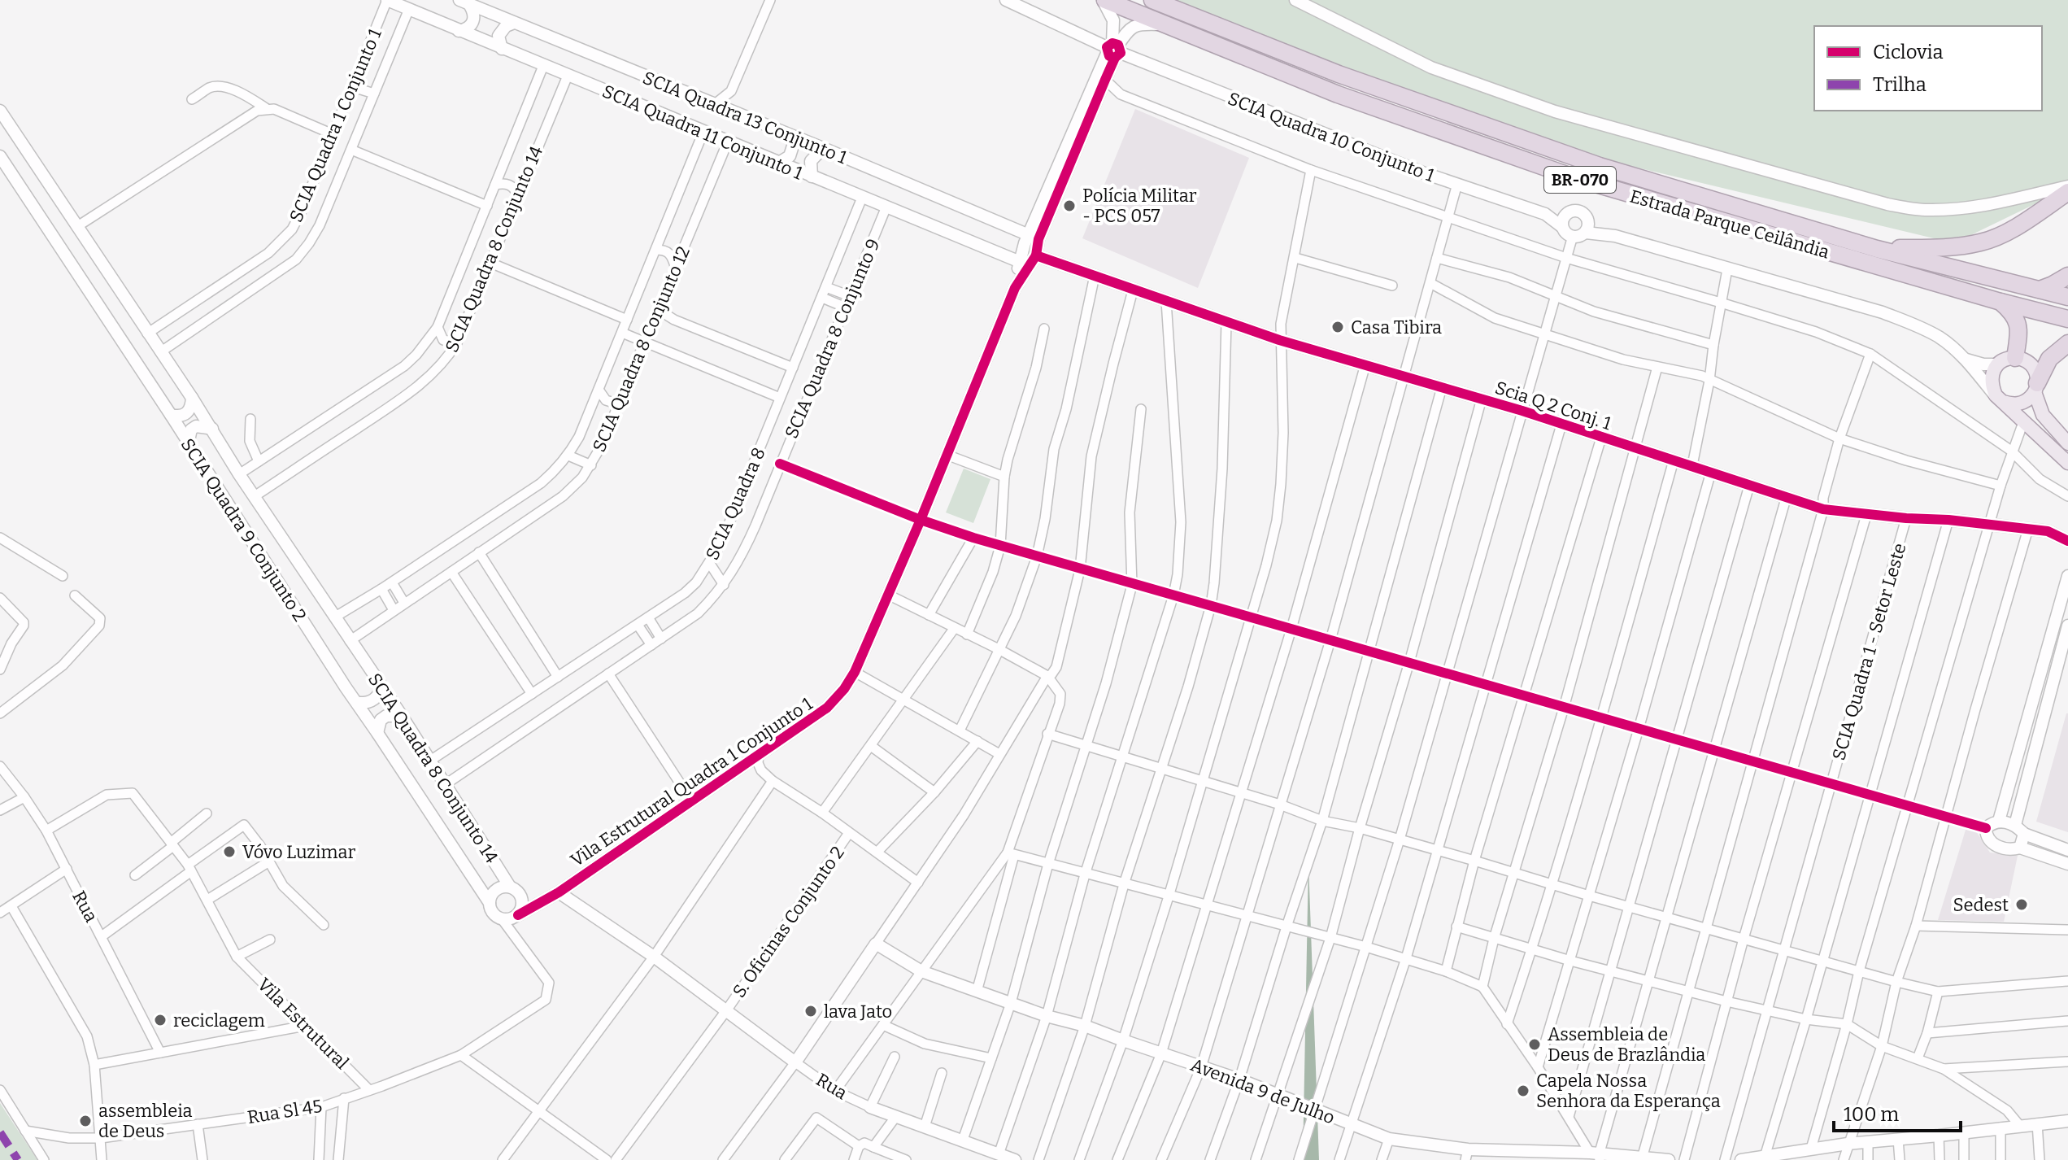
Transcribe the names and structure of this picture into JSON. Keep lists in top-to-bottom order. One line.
{"streets":{"highway":["BR-070","Estrada Parque Ceilândia"],"street":["SCIA Quadra 13 Conjunto 1","SCIA Quadra 1 Conjunto 1","SCIA Quadra 11 Conjunto 1","SCIA Quadra 10 Conjunto 1","SCIA Quadra 8 Conjunto 14","SCIA Quadra 8 Conjunto 9","SCIA Quadra 8 Conjunto 12","Scia Q 2 Conj. 1","SCIA Quadra 8","SCIA Quadra 9 Conjunto 2","SCIA Quadra 1 - Setor Leste","Vila Estrutural Quadra 1 Conjunto 1","Rua","S. Oficinas Conjunto 2","Vila Estrutural","Avenida 9 de Julho","Rua Sl 45"]},"crossings":[["SCIA Quadra 13 Conjunto 1","Vila Estrutural Quadra 1 Conjunto 1"],["SCIA Quadra 1 Conjunto 1","SCIA Quadra 11 Conjunto 1"],["SCIA Quadra 11 Conjunto 1","SCIA Quadra 8 Conjunto 14"],["SCIA Quadra 11 Conjunto 1","SCIA Quadra 8 Conjunto 9"],["SCIA Quadra 11 Conjunto 1","SCIA Quadra 8 Conjunto 12"],["SCIA Quadra 11 Conjunto 1","SCIA Quadra 8"],["SCIA Quadra 11 Conjunto 1","Vila Estrutural Quadra 1 Conjunto 1"],["SCIA Quadra 8 Conjunto 14","SCIA Quadra 8 Conjunto 9"],["SCIA Quadra 8 Conjunto 14","SCIA Quadra 8 Conjunto 12"],["SCIA Quadra 8 Conjunto 14","SCIA Quadra 8"],["SCIA Quadra 8 Conjunto 14","SCIA Quadra 9 Conjunto 2"],["SCIA Quadra 8 Conjunto 14","Vila Estrutural Quadra 1 Conjunto 1"],["SCIA Quadra 8 Conjunto 14","Rua Sl 45"],["Scia Q 2 Conj. 1","SCIA Quadra 1 - Setor Leste"],["SCIA Quadra 9 Conjunto 2","Vila Estrutural Quadra 1 Conjunto 1"],["SCIA Quadra 9 Conjunto 2","Rua Sl 45"],["Vila Estrutural Quadra 1 Conjunto 1","Rua Sl 45"],["Rua","Vila Estrutural"],["Vila Estrutural","Rua Sl 45"]],"places":["Polícia Militar - PCS 057","Casa Tibira","Vóvo Luzimar","Sedest","lava Jato","reciclagem","Assembleia de Deus de Brazlândia","Capela Nossa Senhora da Esperança","assembleia de Deus"],"legend":["Ciclovia","Trilha"],"scale_bar":"100 m"}
